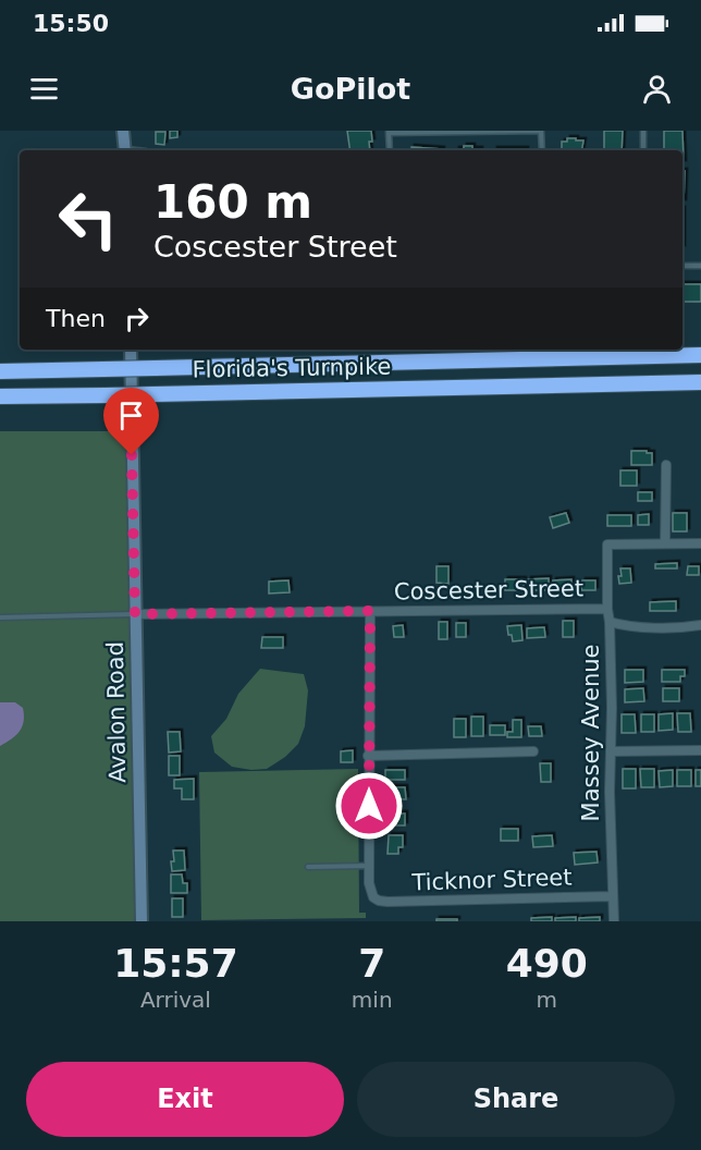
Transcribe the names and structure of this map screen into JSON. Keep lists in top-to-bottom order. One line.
{"streets":{"highway":["Florida's Turnpike"],"main road":["Avalon Road"],"street":["Coscester Street","Massey Avenue","Ticknor Street"]},"crossings":[["Coscester Street","Avalon Road"],["Coscester Street","Massey Avenue"],["Massey Avenue","Ticknor Street"]],"page":{"status":"15:50","header":"GoPilot","turn":["160 m","Coscester Street"],"then":"Then","eta":["15:57","Arrival","7","min","490","m"],"buttons":["Exit","Share"]}}
